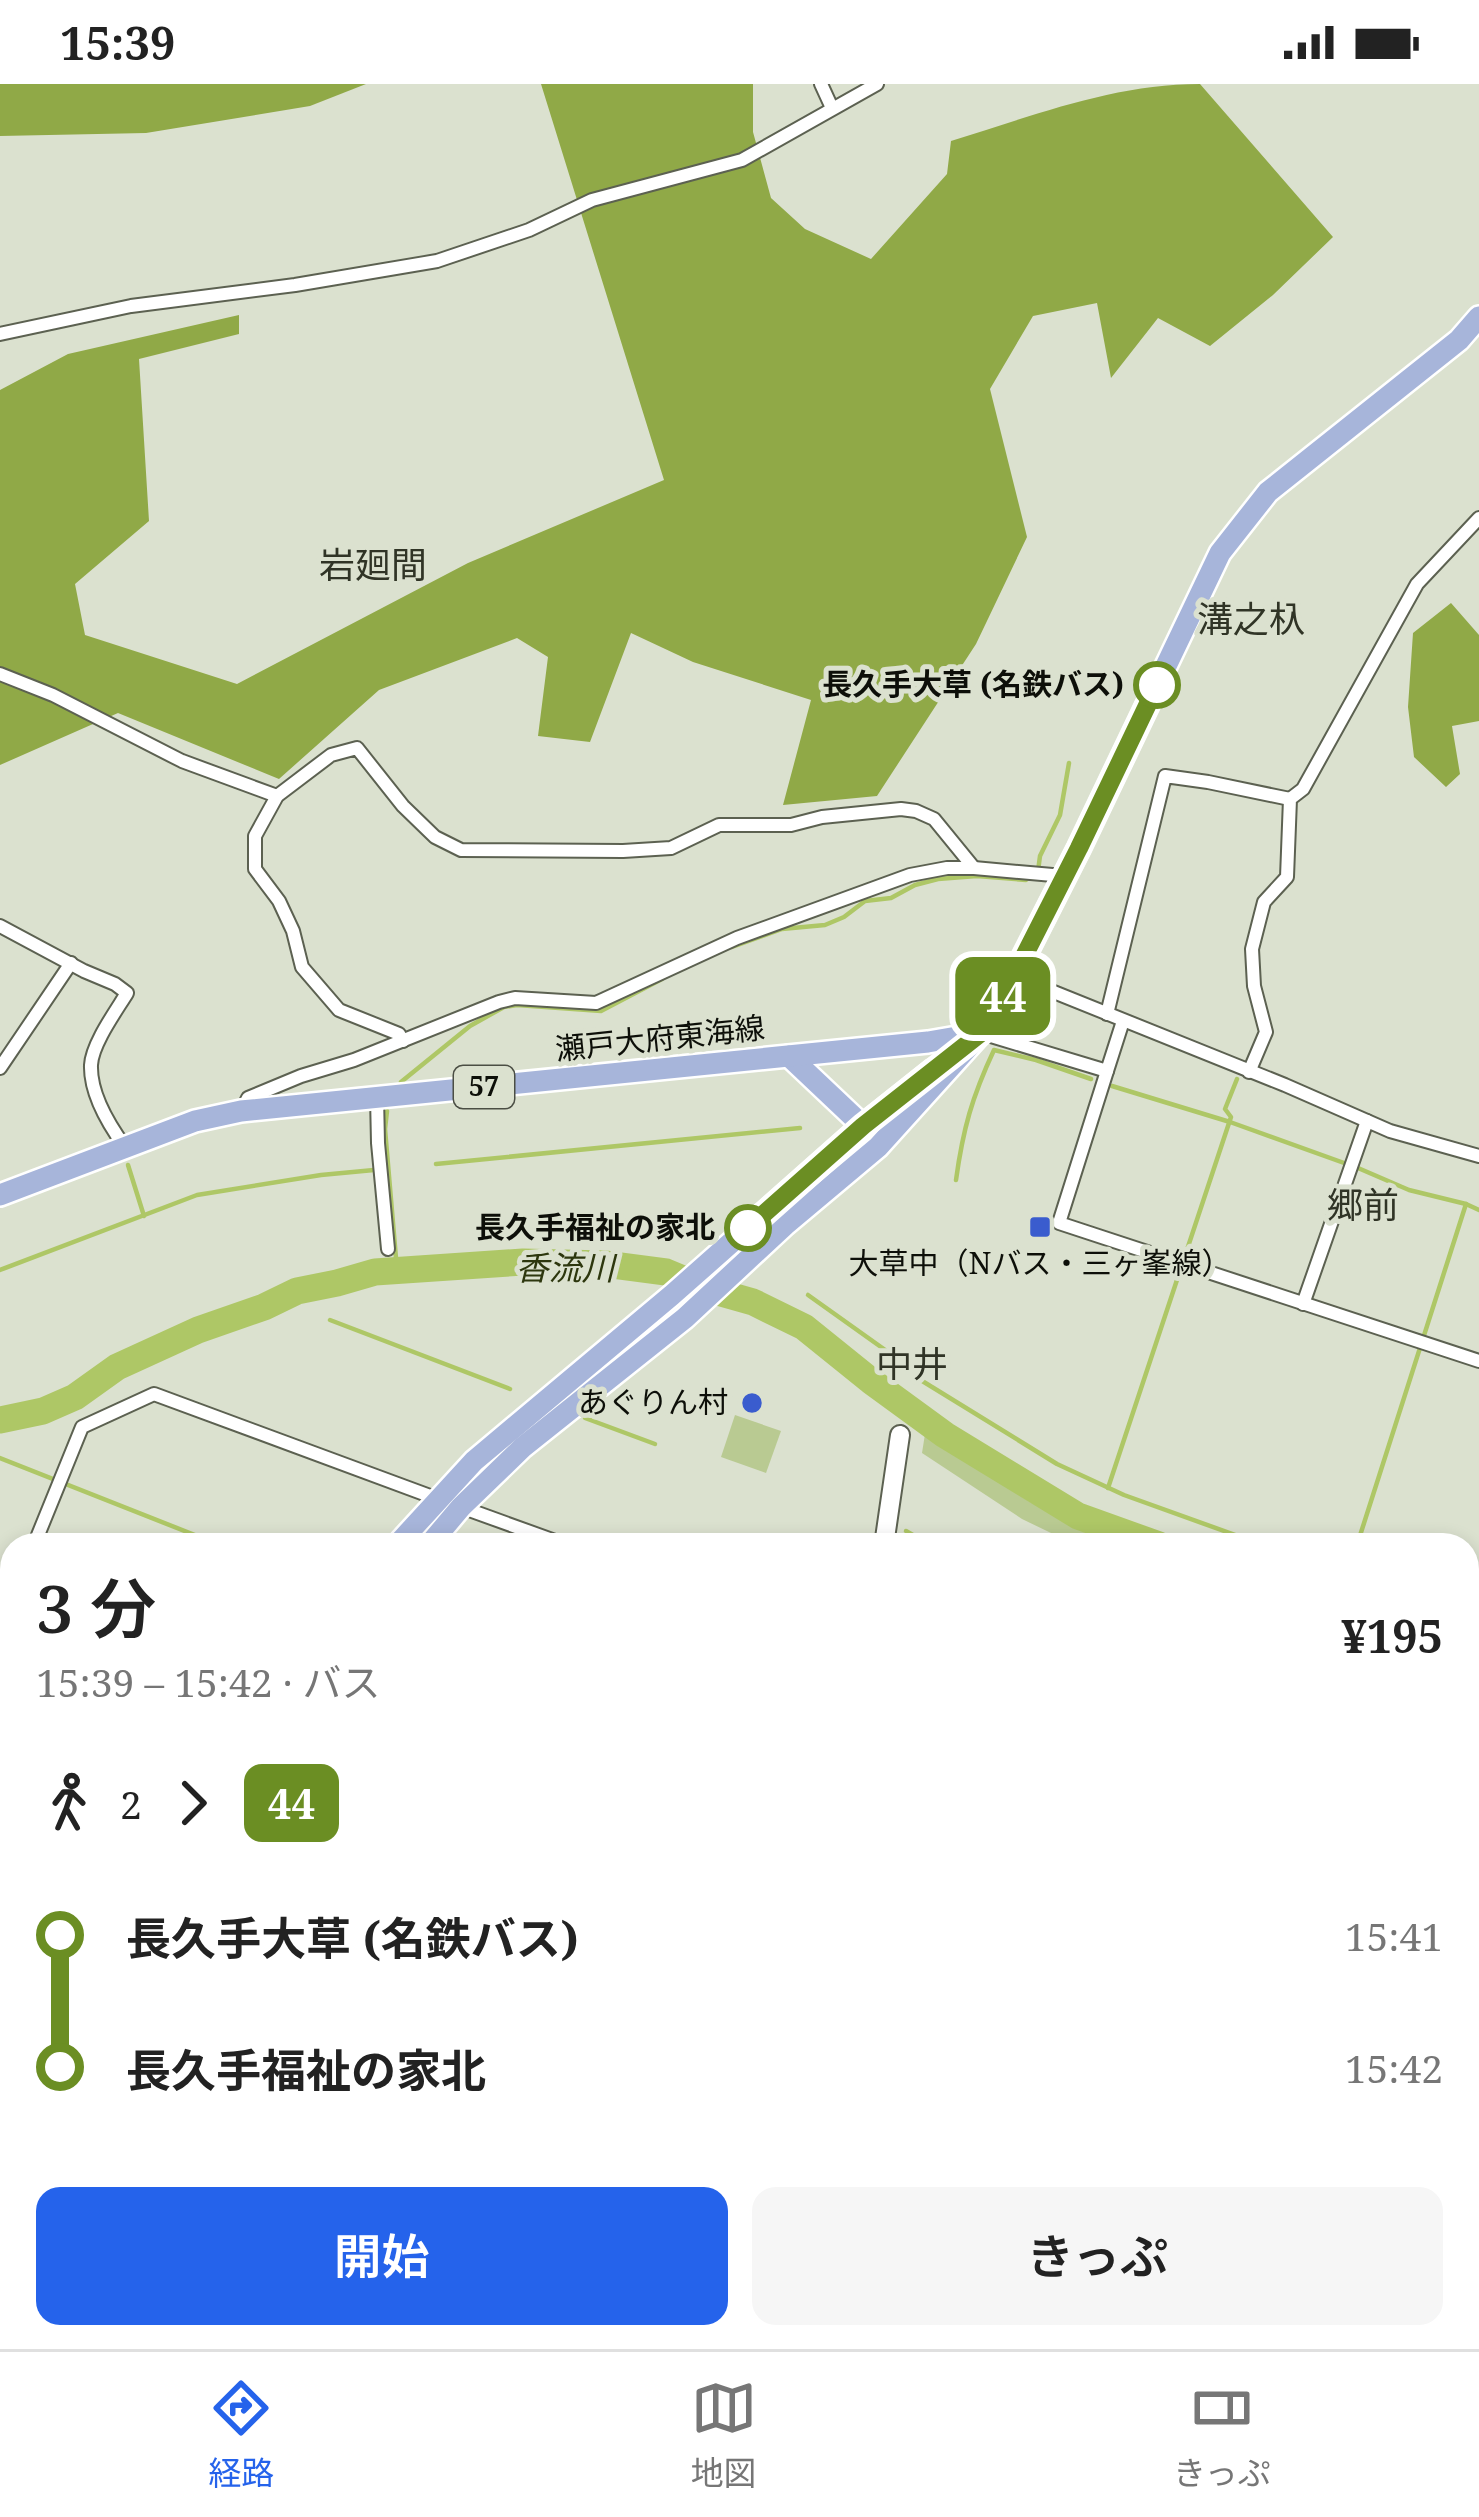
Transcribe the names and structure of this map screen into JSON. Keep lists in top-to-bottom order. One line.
{"streets":{"main road":["瀬戸大府東海線","57"]},"districts":["岩廻間","溝之杁","郷前","中井"],"water":["香流川"],"places":{"other":["長久手大草 (名鉄バス)","長久手福祉の家北","あぐりん村"],"transit":["大草中（Nバス・三ヶ峯線）"]},"lines":["bus line 44"],"page":{"status":"15:39","on_map":"44","heading":["3 分","15:39 – 15:42 · バス","¥195"],"legs":["2","44"],"list":[{"name":"長久手大草 (名鉄バス)","value":"15:41"},{"name":"長久手福祉の家北","value":"15:42"}],"buttons":["開始","きっぷ"],"tabs":["経路","地図","きっぷ"]}}
